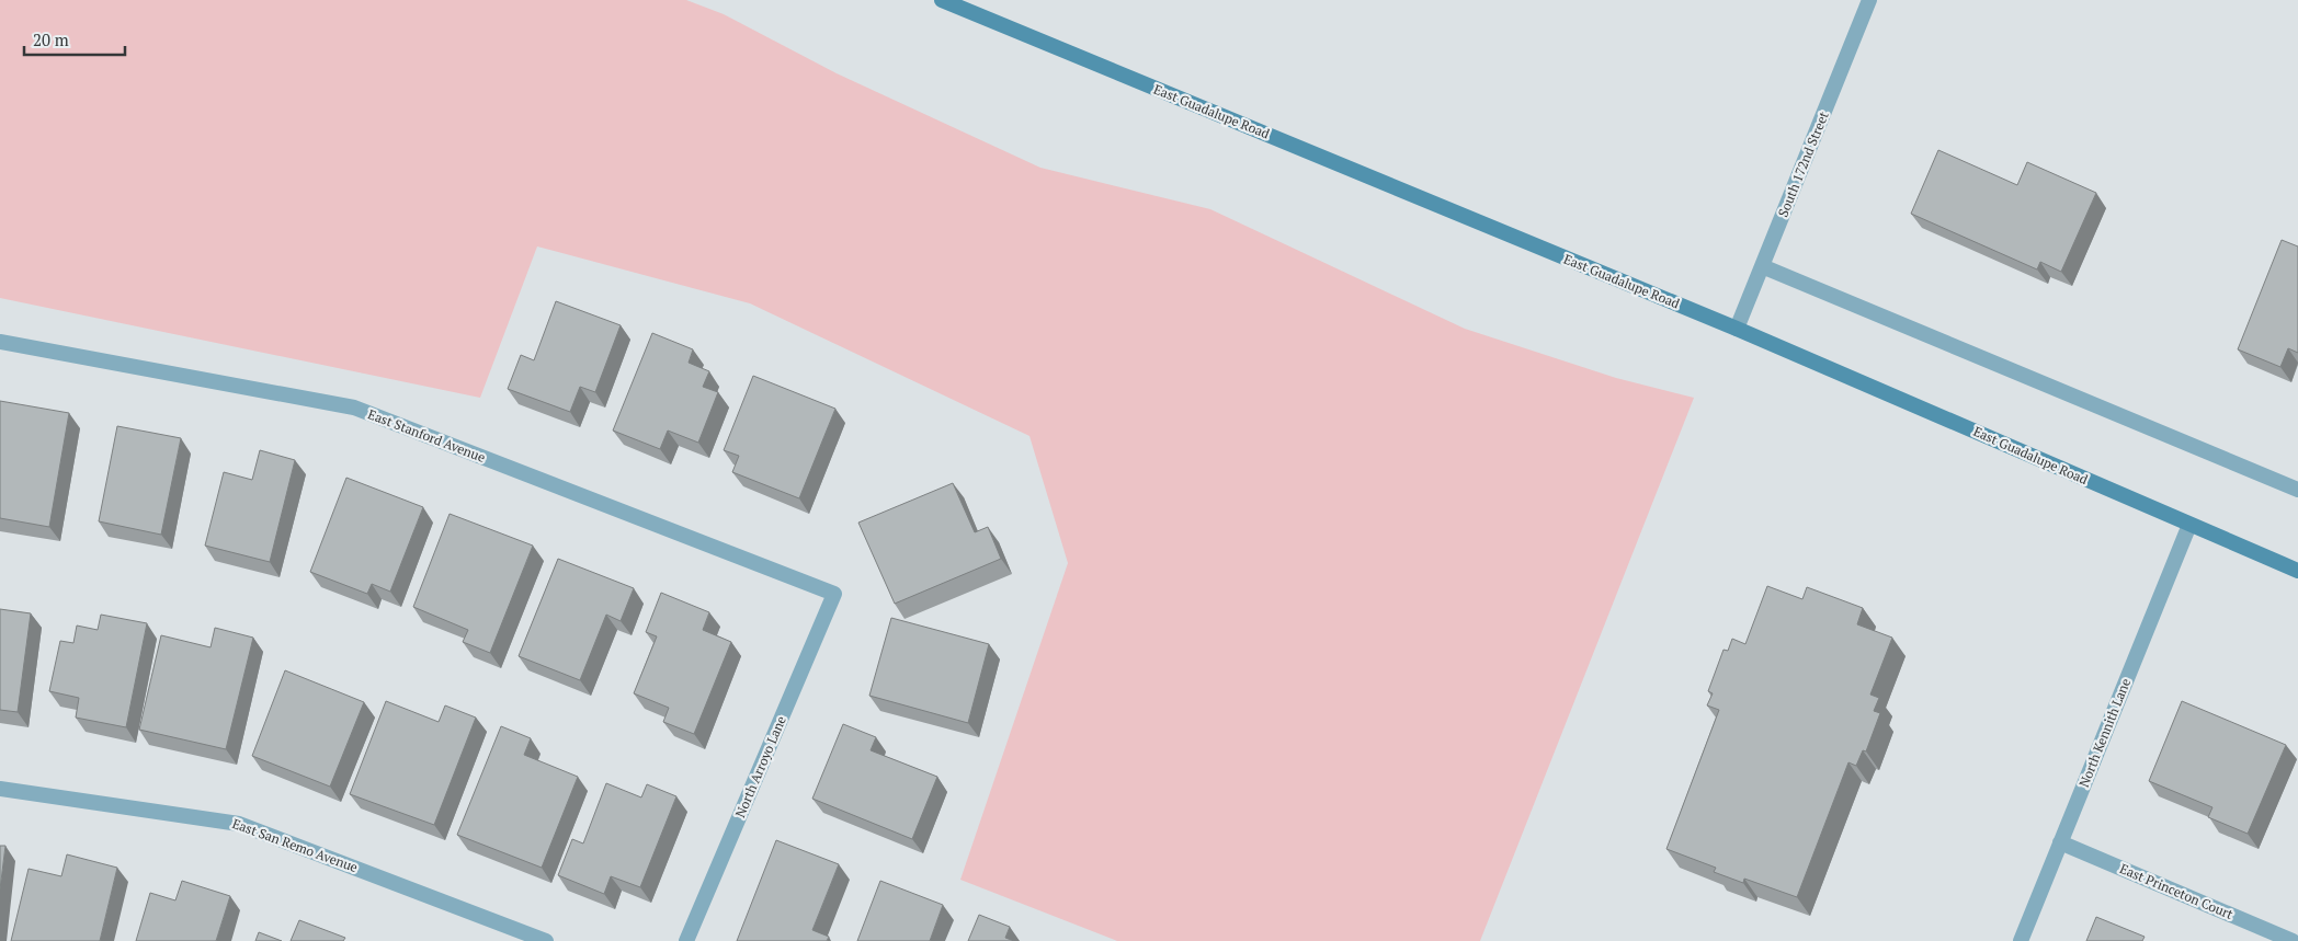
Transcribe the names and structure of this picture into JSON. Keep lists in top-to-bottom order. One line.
{"streets":{"main road":["East Guadalupe Road"],"street":["South 172nd Street","East Stanford Avenue","North Kennith Lane","North Arroyo Lane","East San Remo Avenue","East Princeton Court"]},"crossings":[["East Guadalupe Road","South 172nd Street"],["East Guadalupe Road","North Kennith Lane"],["East Stanford Avenue","North Arroyo Lane"],["North Kennith Lane","East Princeton Court"]],"scale_bar":"20 m"}
